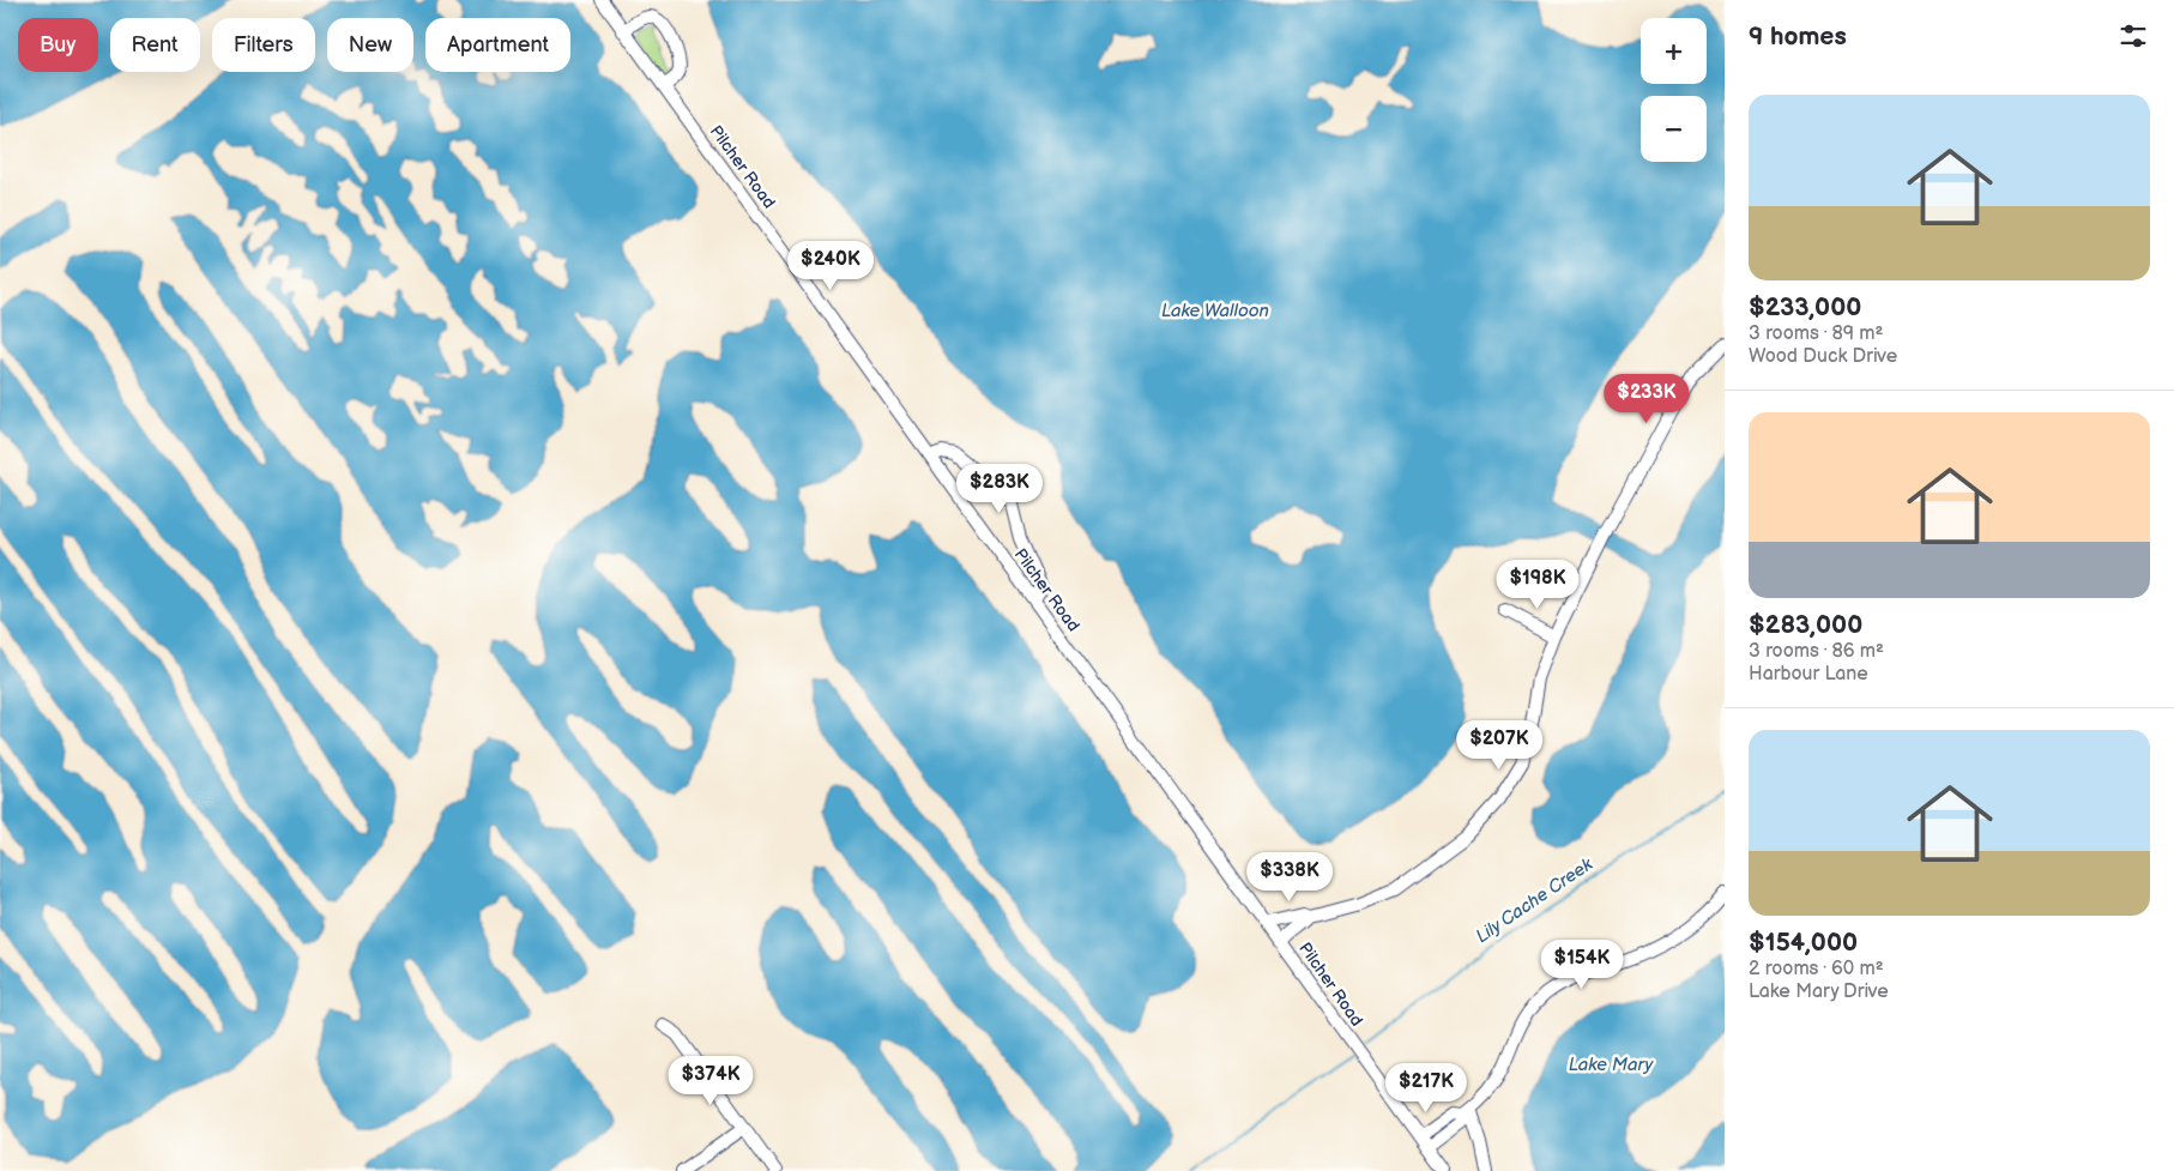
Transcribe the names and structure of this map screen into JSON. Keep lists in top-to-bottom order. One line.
{"streets":{"street":["Pilcher Road"]},"water":["Lake Walloon","Lily Cache Creek","Lake Mary"],"page":{"heading":"9 homes","map_buttons":["+","−"],"chip":["Buy","Rent","Filters","New","Apartment"],"list":[{"name":"$233,000","note":"3 rooms · 89 m² · Wood Duck Drive"},{"name":"$283,000","note":"3 rooms · 86 m² · Harbour Lane"},{"name":"$154,000","note":"2 rooms · 60 m² · Lake Mary Drive"}],"price":["$240K","$233K","$283K","$198K","$207K","$338K","$154K","$374K","$217K"]}}
